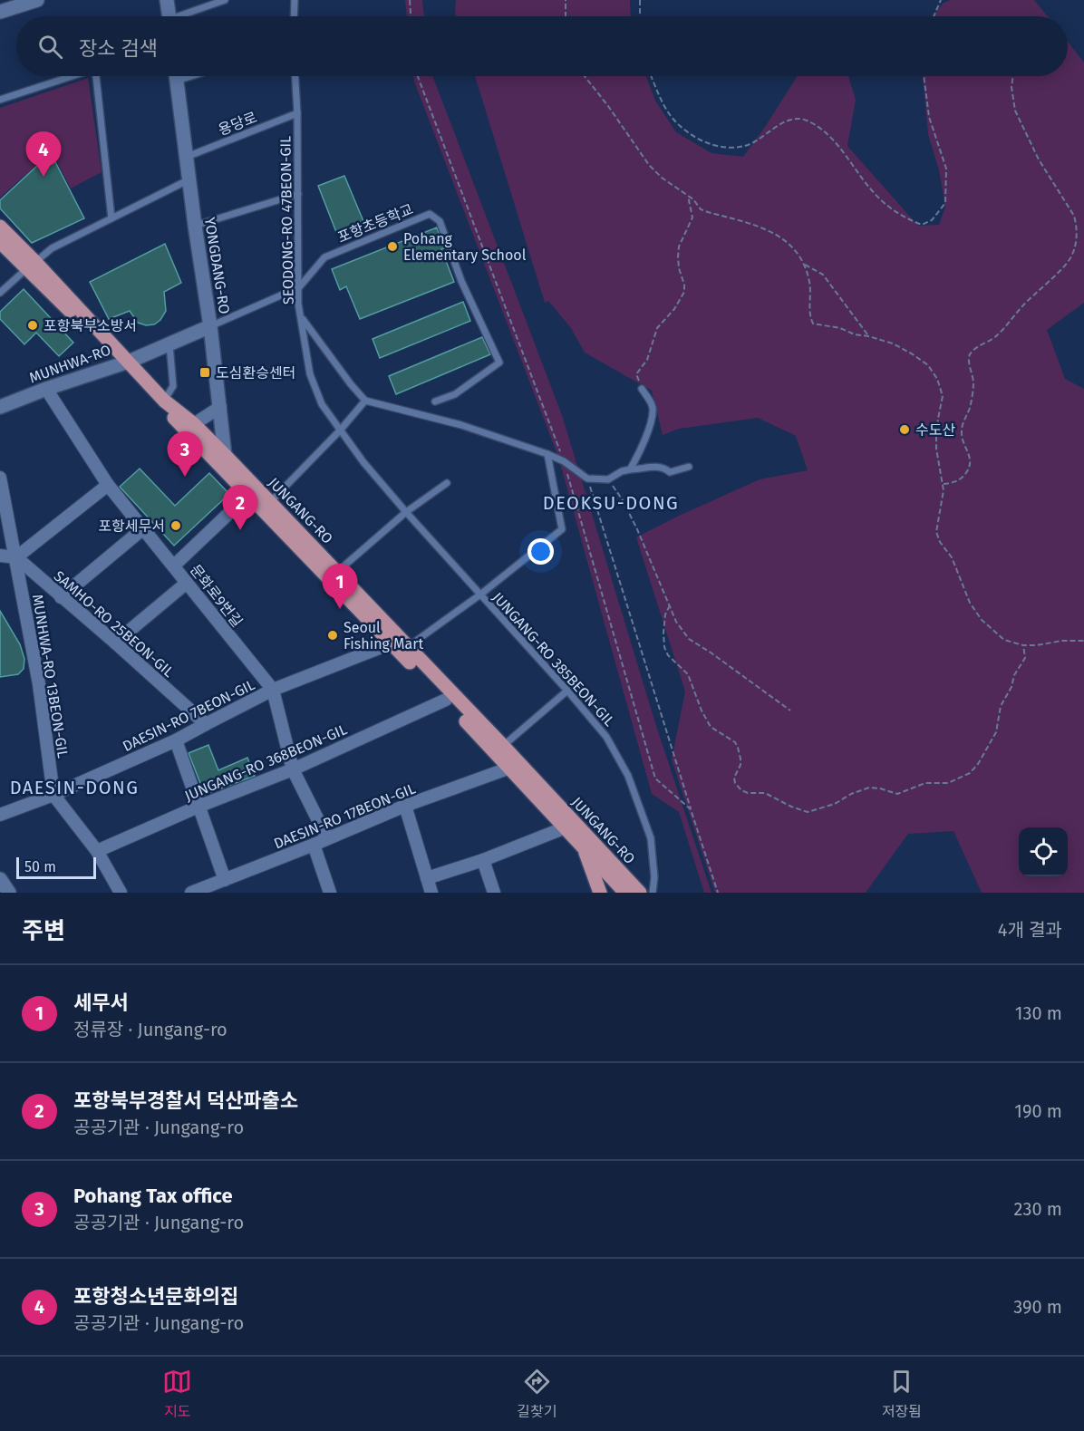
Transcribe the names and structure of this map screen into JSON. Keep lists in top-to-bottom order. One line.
{"streets":{"main road":["YONGDANG-RO","MUNHWA-RO","JUNGANG-RO"],"street":["문화로9번길","SAMHO-RO 25BEON-GIL","MUNHWA-RO 13BEON-GIL","DAESIN-RO 7BEON-GIL","JUNGANG-RO 368BEON-GIL","DAESIN-RO 17BEON-GIL"],"lane":["용당로","SEODONG-RO 47BEON-GIL","포항초등학교","JUNGANG-RO 385BEON-GIL"]},"crossings":[["용당로","SEODONG-RO 47BEON-GIL"],["용당로","YONGDANG-RO"],["SEODONG-RO 47BEON-GIL","포항초등학교"],["SEODONG-RO 47BEON-GIL","JUNGANG-RO 385BEON-GIL"],["YONGDANG-RO","MUNHWA-RO"],["YONGDANG-RO","JUNGANG-RO"],["MUNHWA-RO","JUNGANG-RO"],["MUNHWA-RO","문화로9번길"],["JUNGANG-RO","DAESIN-RO 7BEON-GIL"],["JUNGANG-RO","JUNGANG-RO 368BEON-GIL"],["JUNGANG-RO","DAESIN-RO 17BEON-GIL"],["문화로9번길","DAESIN-RO 7BEON-GIL"],["문화로9번길","JUNGANG-RO 368BEON-GIL"],["문화로9번길","DAESIN-RO 17BEON-GIL"],["SAMHO-RO 25BEON-GIL","MUNHWA-RO 13BEON-GIL"],["SAMHO-RO 25BEON-GIL","DAESIN-RO 7BEON-GIL"],["MUNHWA-RO 13BEON-GIL","DAESIN-RO 7BEON-GIL"]],"districts":["DEOKSU-DONG","DAESIN-DONG"],"places":{"other":["Pohang Elementary School","포항북부소방서","수도산","포항세무서","Seoul Fishing Mart"],"transit":["도심환승센터"]},"scale_bar":"50 m","page":{"search":"장소 검색","pins":["4","3","2","1"],"scale":"50 m","heading":["주변","4개 결과"],"list":[{"mark":"1","name":"세무서","note":"정류장 · Jungang-ro","value":"130 m"},{"mark":"2","name":"포항북부경찰서 덕산파출소","note":"공공기관 · Jungang-ro","value":"190 m"},{"mark":"3","name":"Pohang Tax office","note":"공공기관 · Jungang-ro","value":"230 m"},{"mark":"4","name":"포항청소년문화의집","note":"공공기관 · Jungang-ro","value":"390 m"}],"nav":["지도","길찾기","저장됨"]}}
